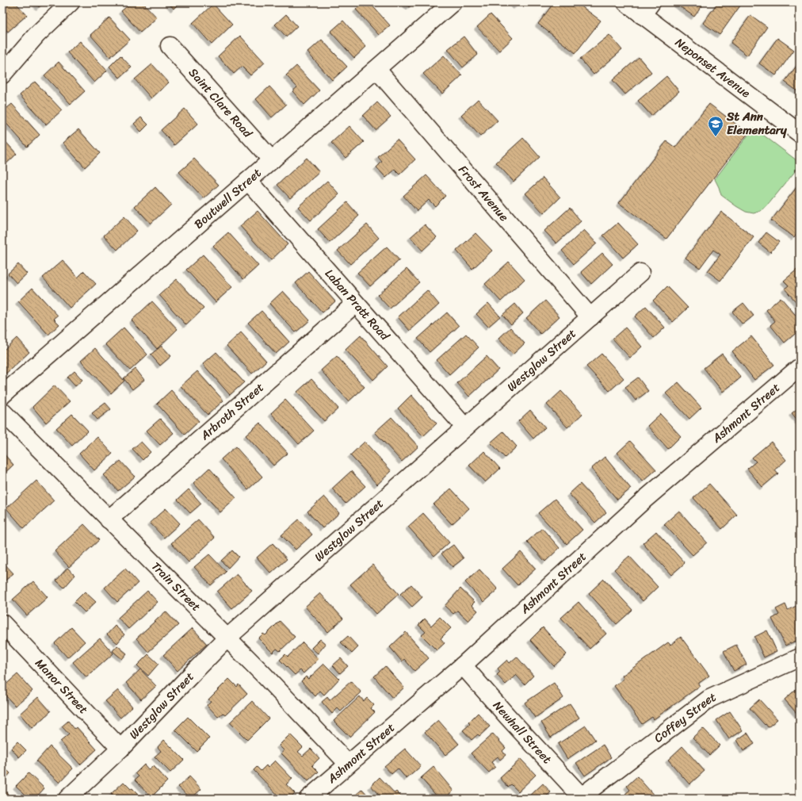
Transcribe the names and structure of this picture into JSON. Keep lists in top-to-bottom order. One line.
{"streets":{"street":["Neponset Avenue","Saint Clare Road","Frost Avenue","Boutwell Street","Laban Pratt Road","Westglow Street","Arbroth Street","Ashmont Street","Train Street","Manor Street","Coffey Street","Newhall Street"]},"crossings":[["Saint Clare Road","Boutwell Street"],["Frost Avenue","Boutwell Street"],["Frost Avenue","Westglow Street"],["Boutwell Street","Laban Pratt Road"],["Laban Pratt Road","Westglow Street"],["Laban Pratt Road","Arbroth Street"],["Westglow Street","Train Street"],["Westglow Street","Manor Street"],["Arbroth Street","Train Street"],["Ashmont Street","Train Street"],["Ashmont Street","Newhall Street"],["Coffey Street","Newhall Street"]],"places":{"school or university":["St Ann Elementary"]}}
